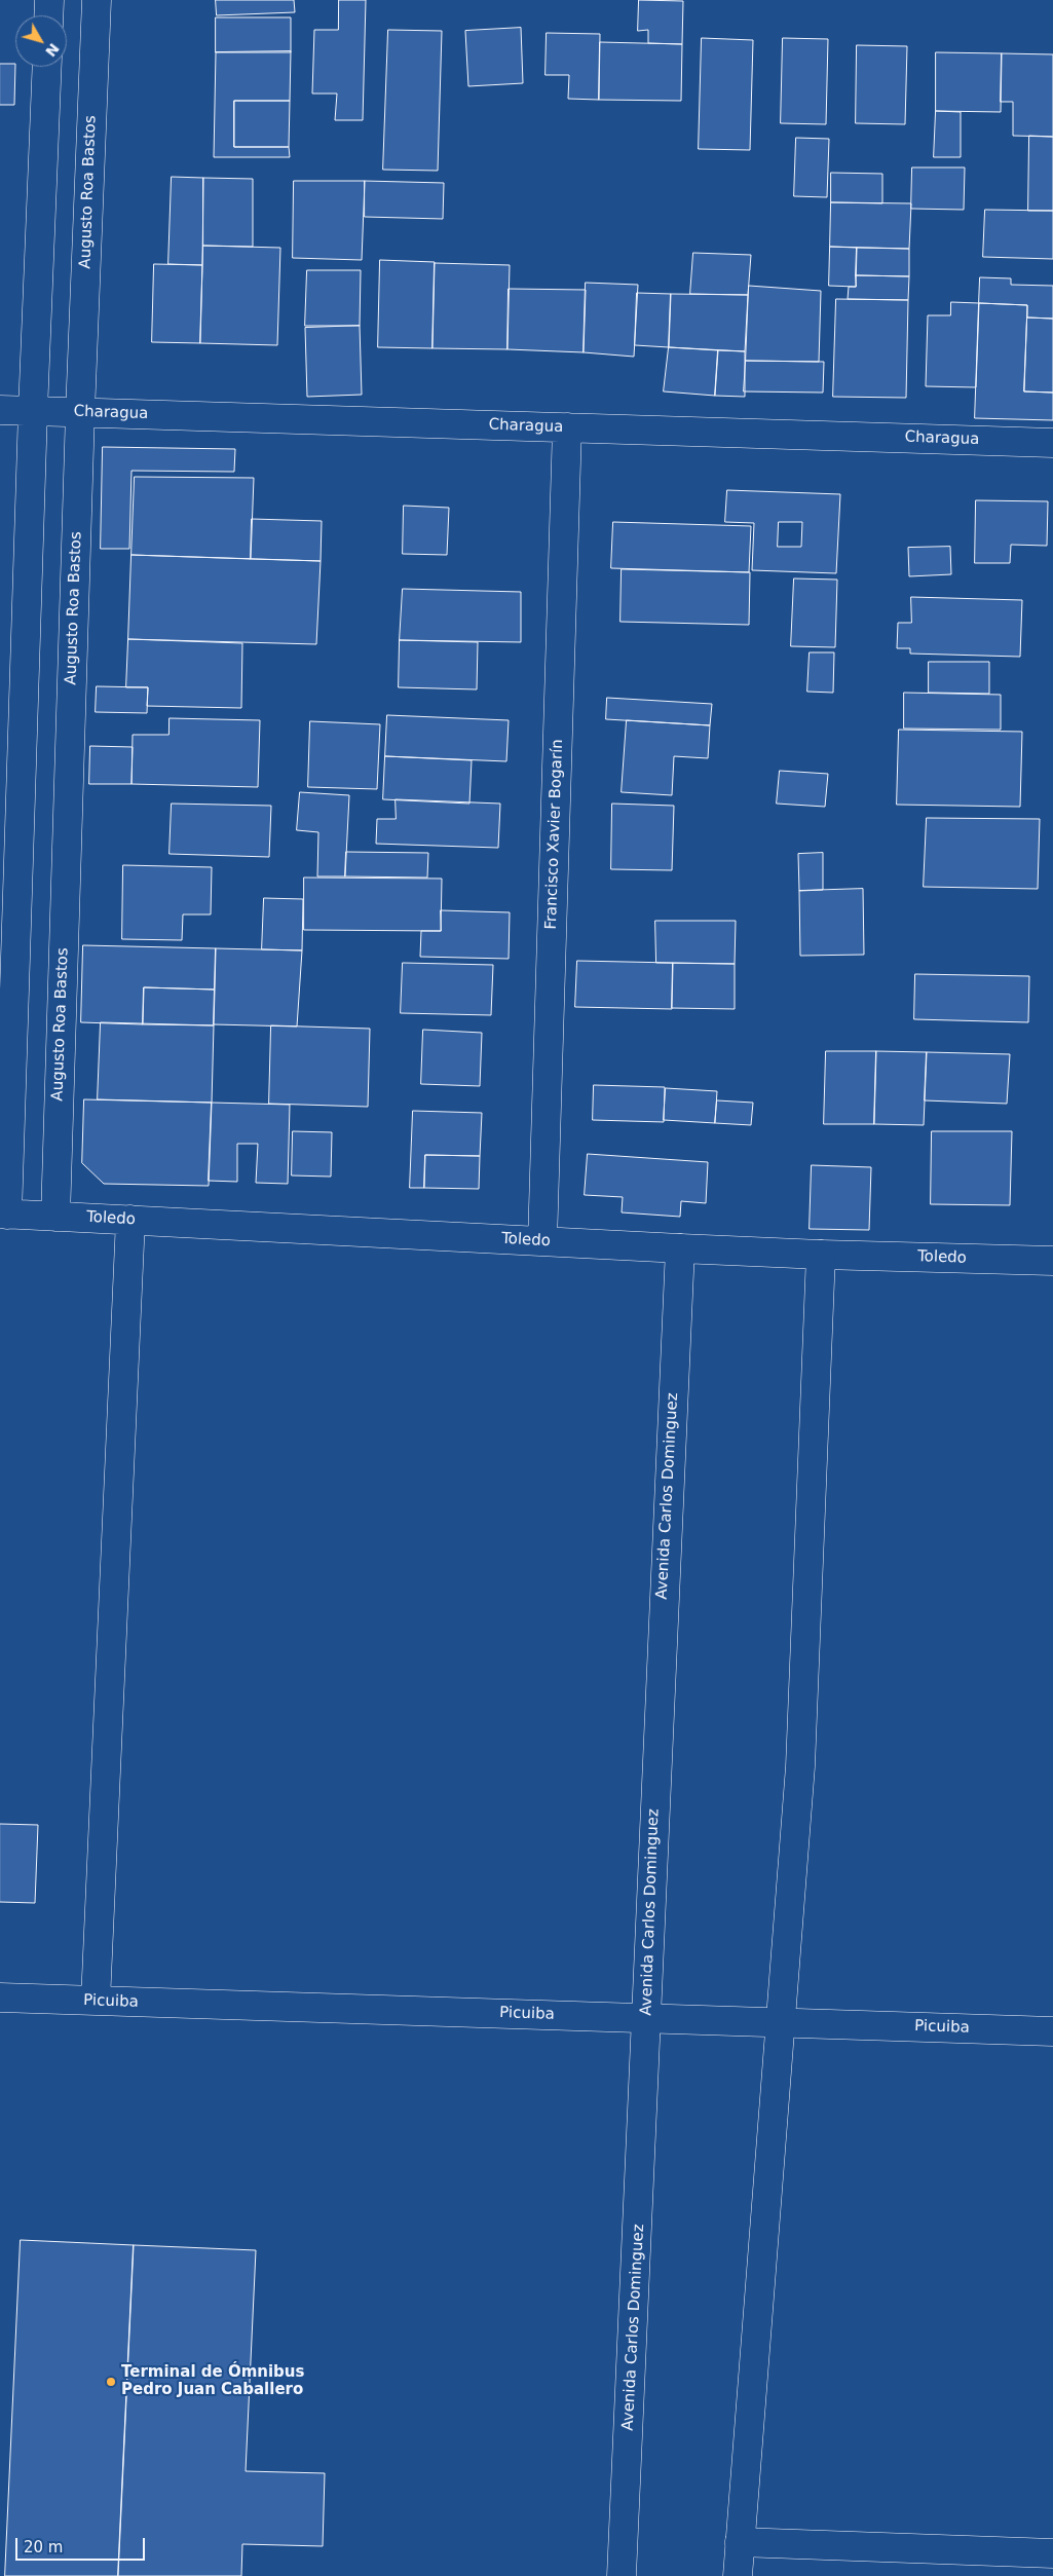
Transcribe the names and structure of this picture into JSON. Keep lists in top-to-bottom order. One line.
{"streets":{"street":["Augusto Roa Bastos","Charagua","Francisco Xavier Bogarín","Toledo","Avenida Carlos Dominguez","Picuiba"]},"crossings":[["Augusto Roa Bastos","Charagua"],["Augusto Roa Bastos","Toledo"],["Charagua","Francisco Xavier Bogarín"],["Francisco Xavier Bogarín","Toledo"],["Toledo","Avenida Carlos Dominguez"],["Avenida Carlos Dominguez","Picuiba"]],"places":["Terminal de Ómnibus Pedro Juan Caballero"],"scale_bar":"20 m","north":"bottom right"}
